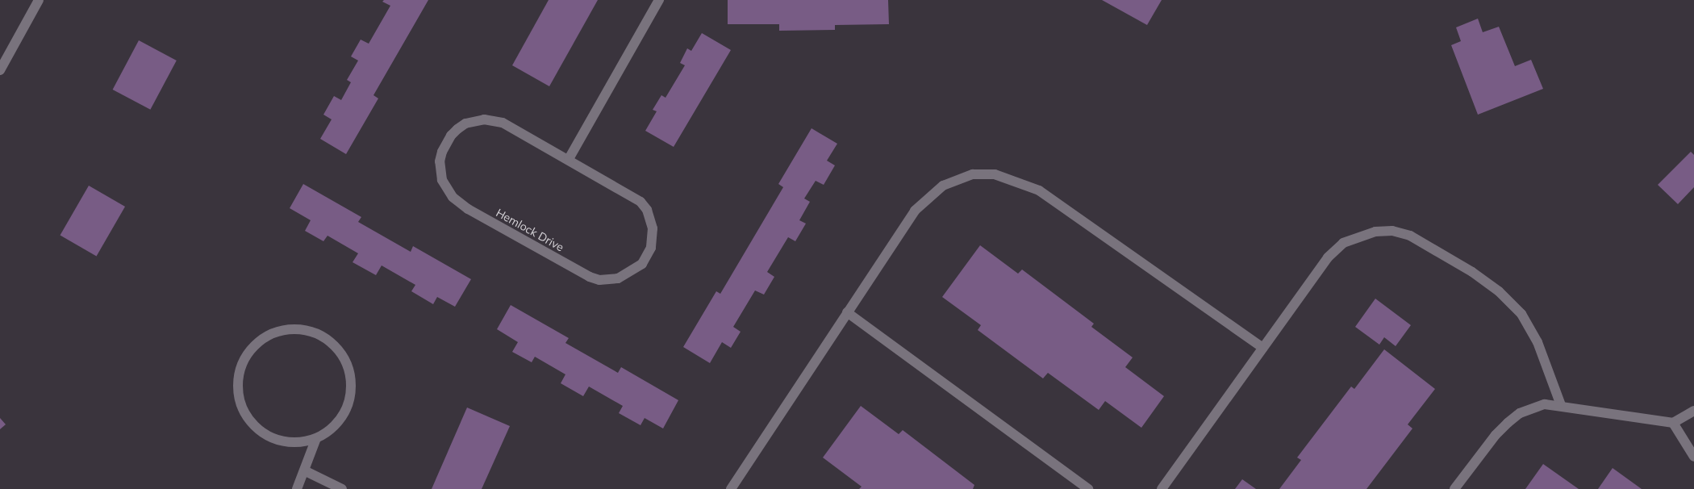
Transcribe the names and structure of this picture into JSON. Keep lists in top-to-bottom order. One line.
{"streets":{"street":["Hemlock Drive"]}}
